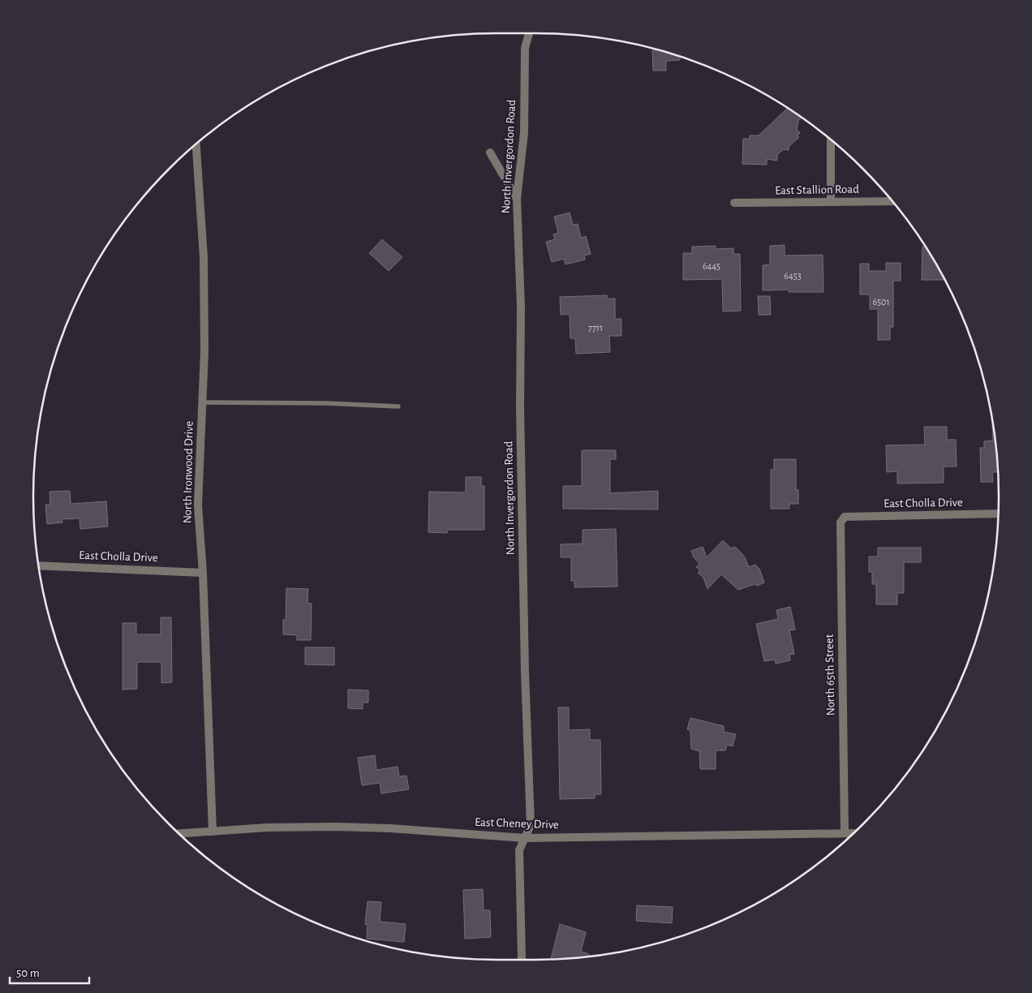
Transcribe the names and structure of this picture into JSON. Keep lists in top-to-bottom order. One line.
{"streets":{"street":["North Invergordon Road","East Stallion Road","North Ironwood Drive","East Cholla Drive","North 65th Street","East Cheney Drive"]},"crossings":[["North Invergordon Road","East Cheney Drive"],["North Ironwood Drive","East Cholla Drive"],["North Ironwood Drive","East Cheney Drive"],["East Cholla Drive","North 65th Street"],["North 65th Street","East Cheney Drive"]],"house_numbers":["6445","6453","6501","7711"],"scale_bar":"50 m"}
